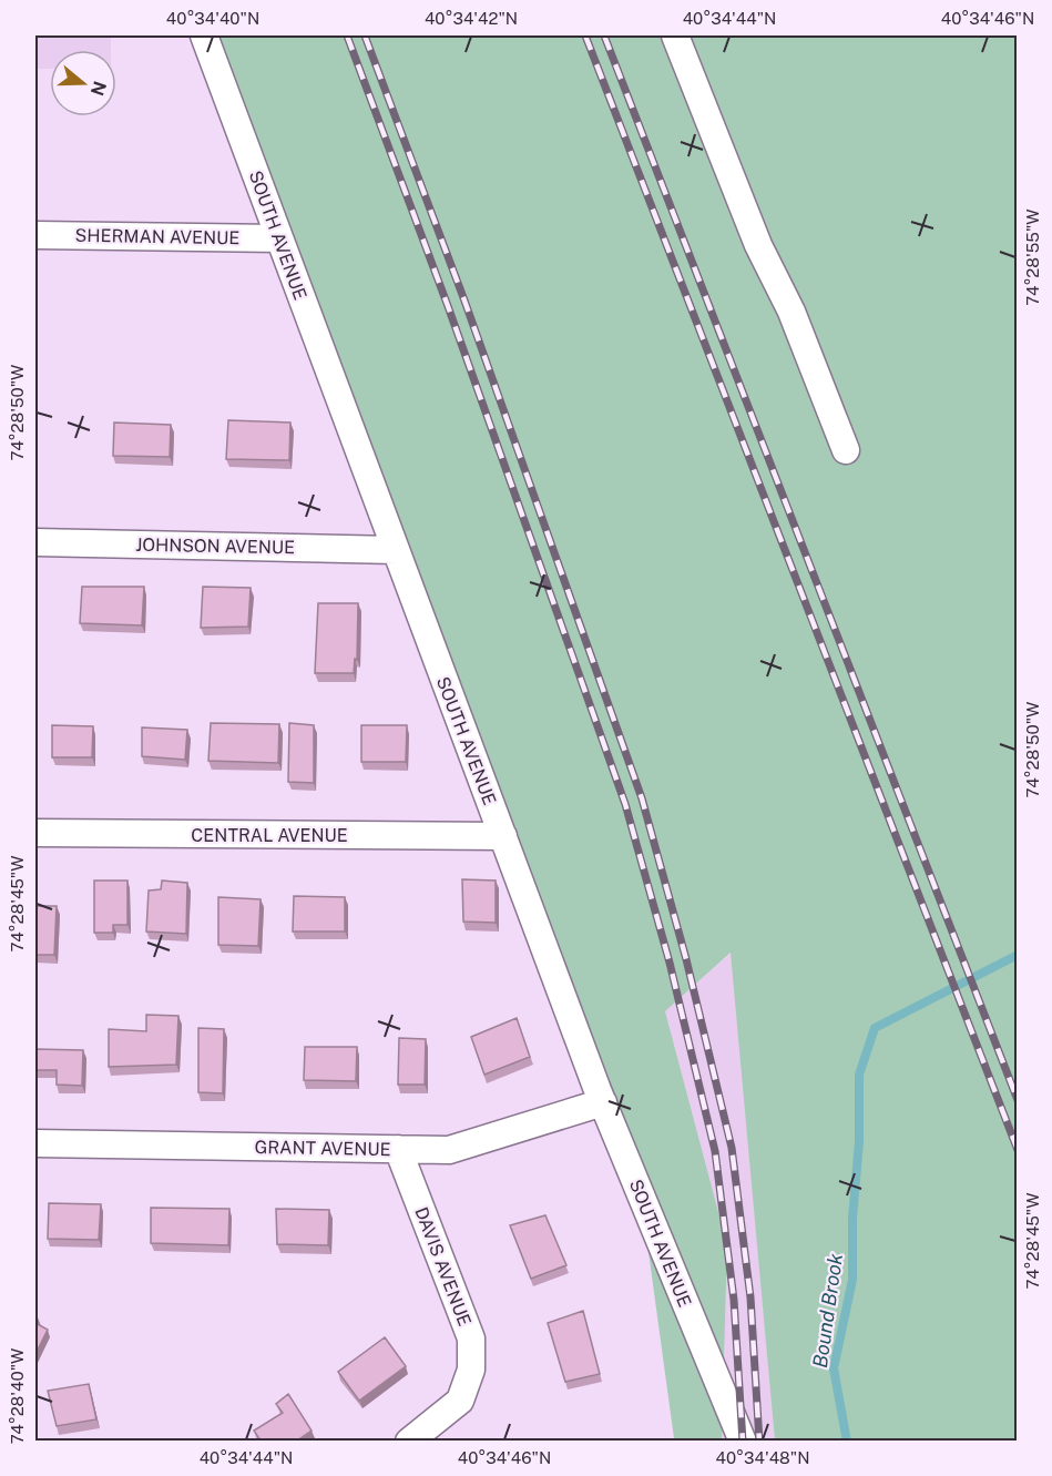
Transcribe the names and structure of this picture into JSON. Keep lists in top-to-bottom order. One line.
{"streets":{"street":["SOUTH AVENUE","SHERMAN AVENUE","JOHNSON AVENUE","CENTRAL AVENUE","GRANT AVENUE","DAVIS AVENUE"]},"crossings":[["SOUTH AVENUE","SHERMAN AVENUE"],["SOUTH AVENUE","JOHNSON AVENUE"],["SOUTH AVENUE","CENTRAL AVENUE"],["SOUTH AVENUE","GRANT AVENUE"],["GRANT AVENUE","DAVIS AVENUE"]],"water":["Bound Brook"],"north":"right","coordinates":["40°34'40\"N","40°34'42\"N","40°34'44\"N","40°34'46\"N","74°28'55\"W","74°28'50\"W","74°28'45\"W","74°28'40\"W","40°34'48\"N"]}
